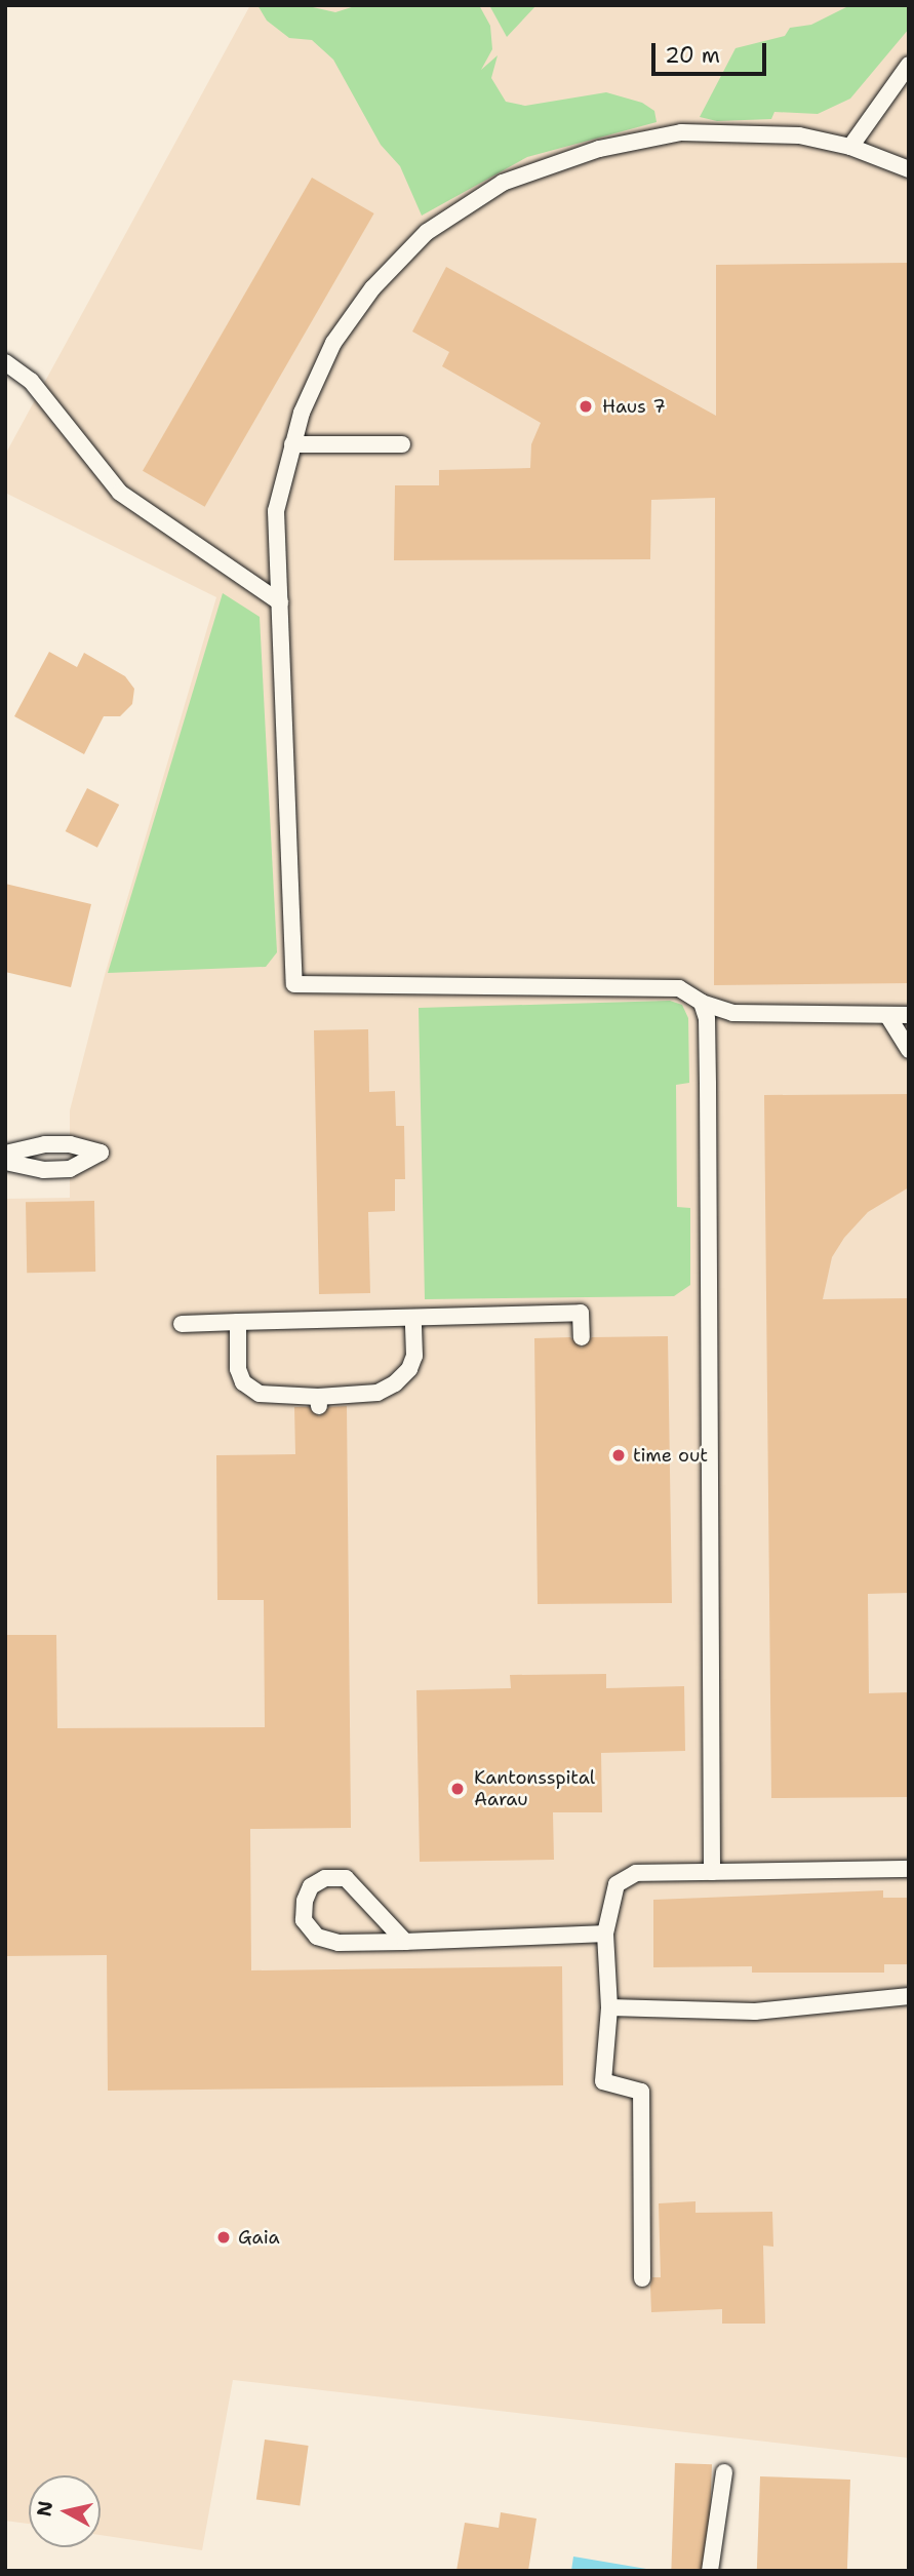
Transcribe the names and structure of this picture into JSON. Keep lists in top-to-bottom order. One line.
{"places":["Haus 7","time out","Kantonsspital Aarau","Gaia"],"scale_bar":"20 m","north":"left"}
